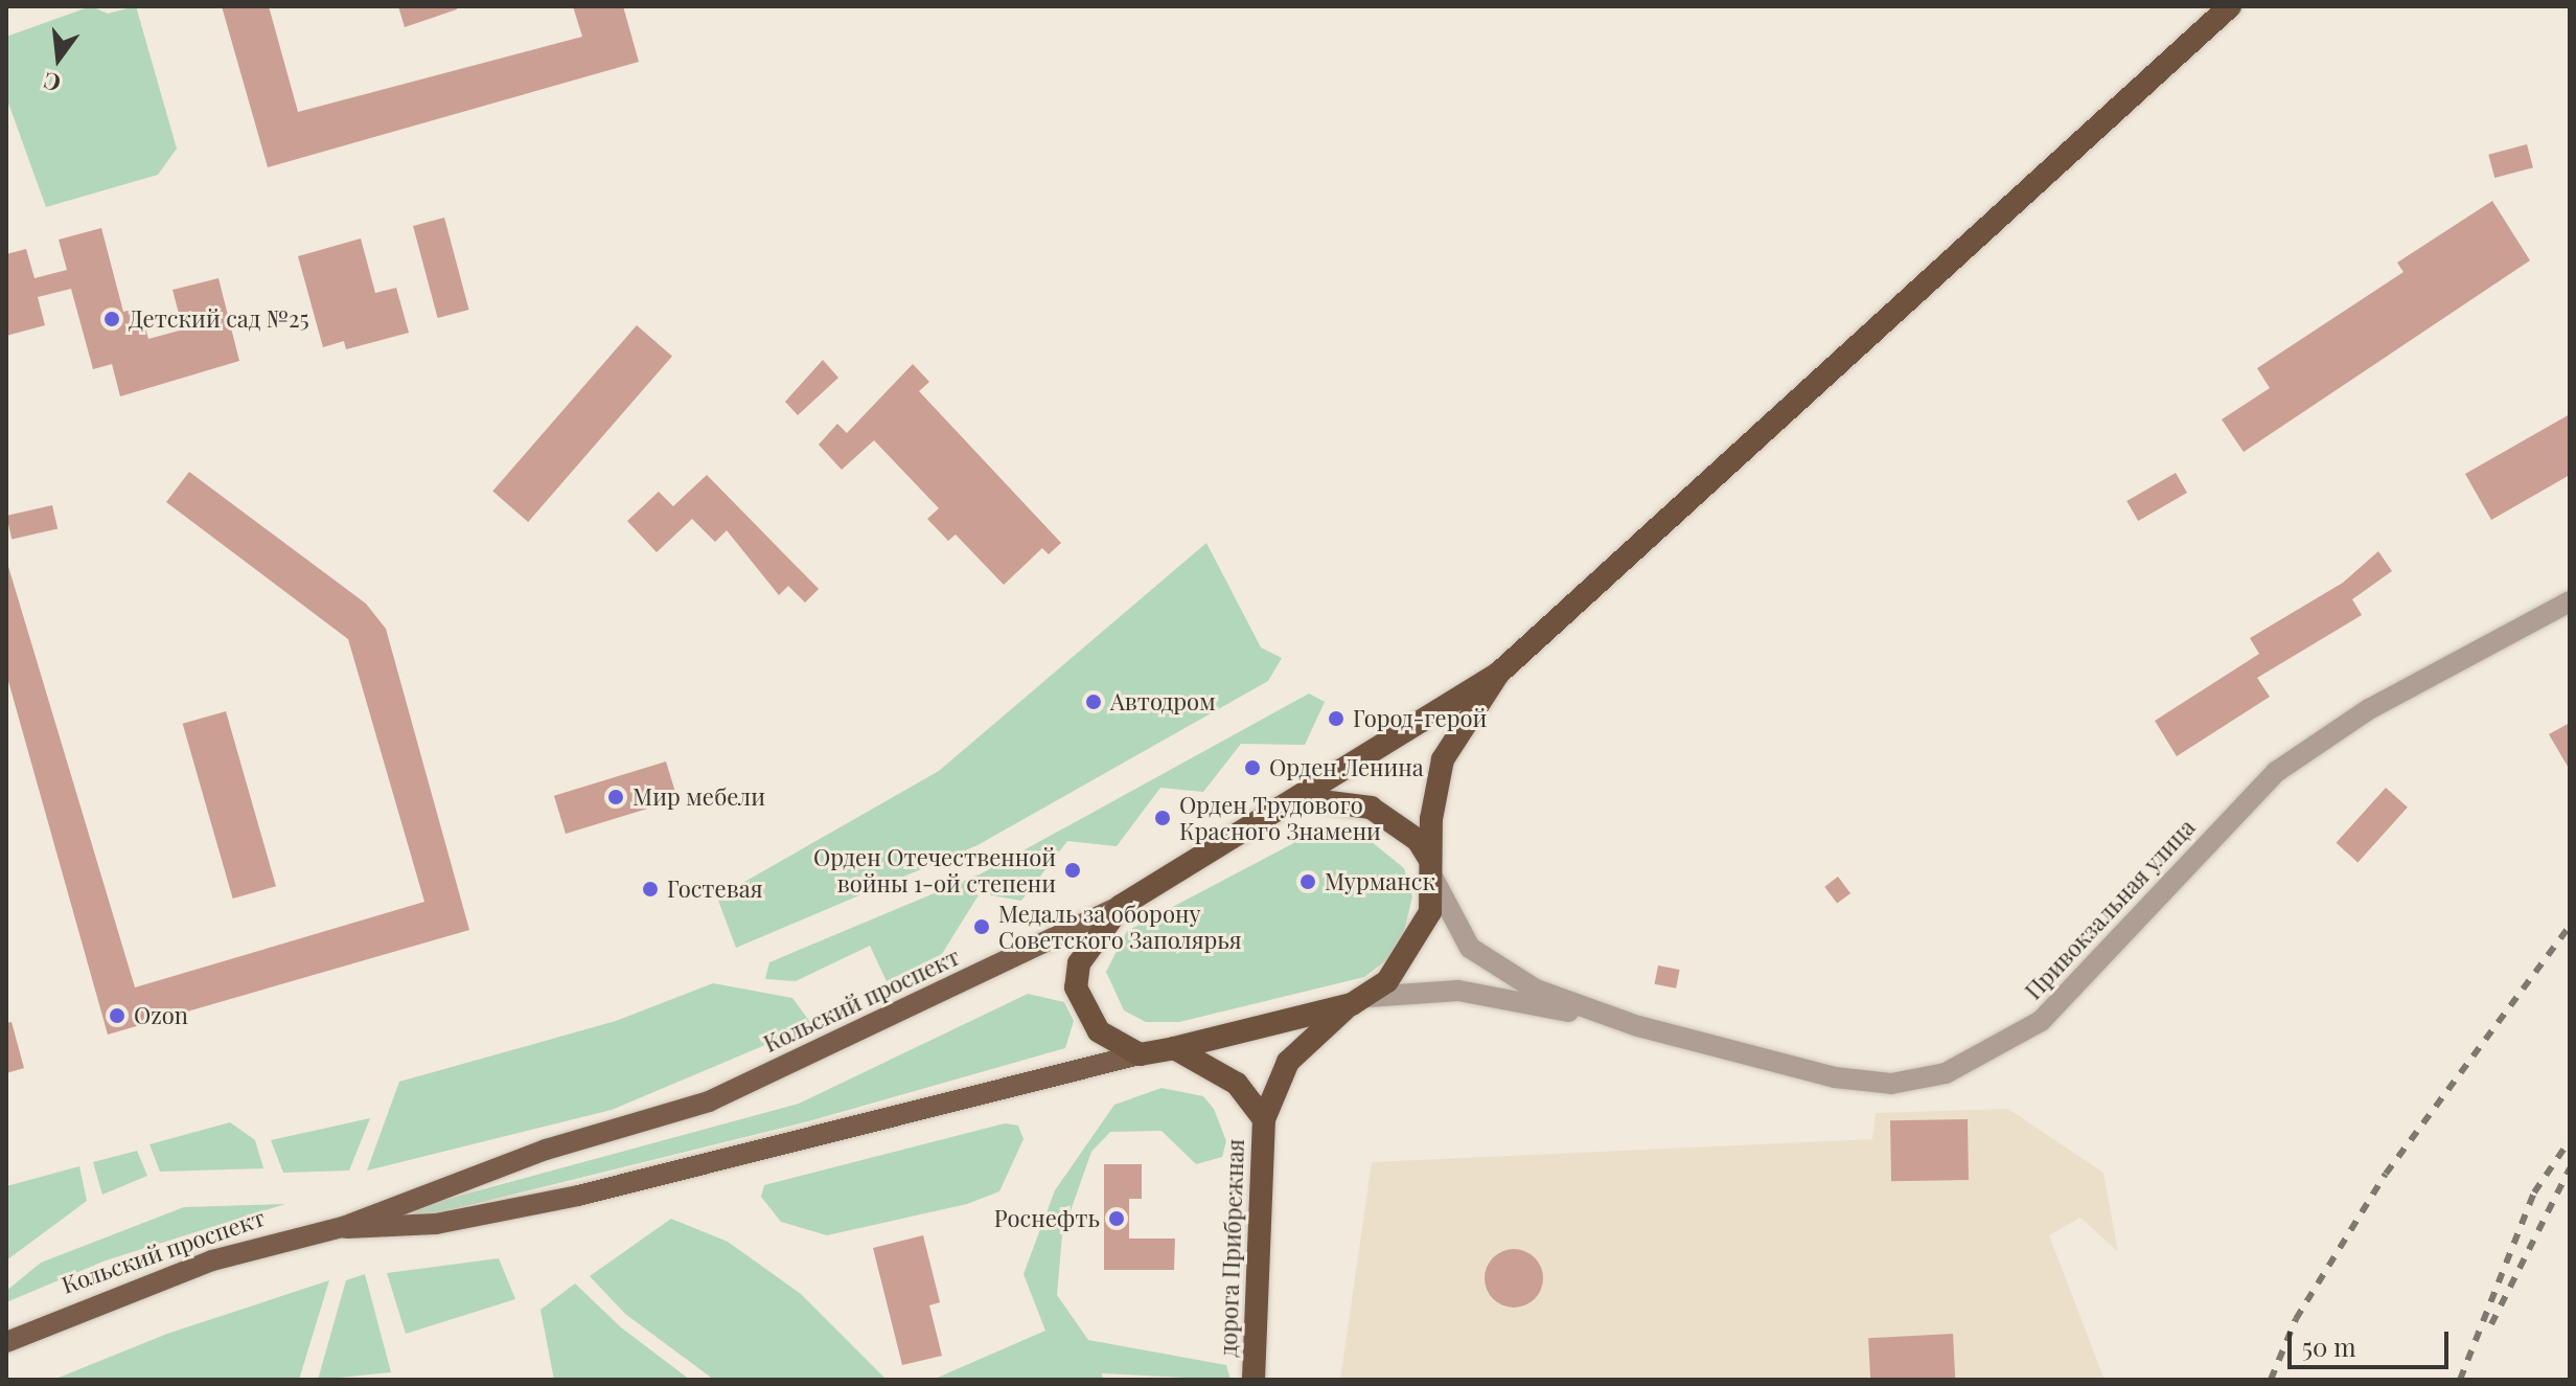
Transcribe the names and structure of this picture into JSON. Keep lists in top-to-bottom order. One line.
{"streets":{"highway":["Кольский проспект","дорога Прибрежная"],"street":["Привокзальная улица"]},"places":["Детский сад №25","Автодром","Город-герой","Орден Ленина","Мир мебели","Орден Трудового Красного Знамени","Орден Отечественной войны 1-ой степени","Мурманск","Гостевая","Медаль за оборону Советского Заполярья","Ozon","Роснефть"],"scale_bar":"50 m","north":"bottom"}
